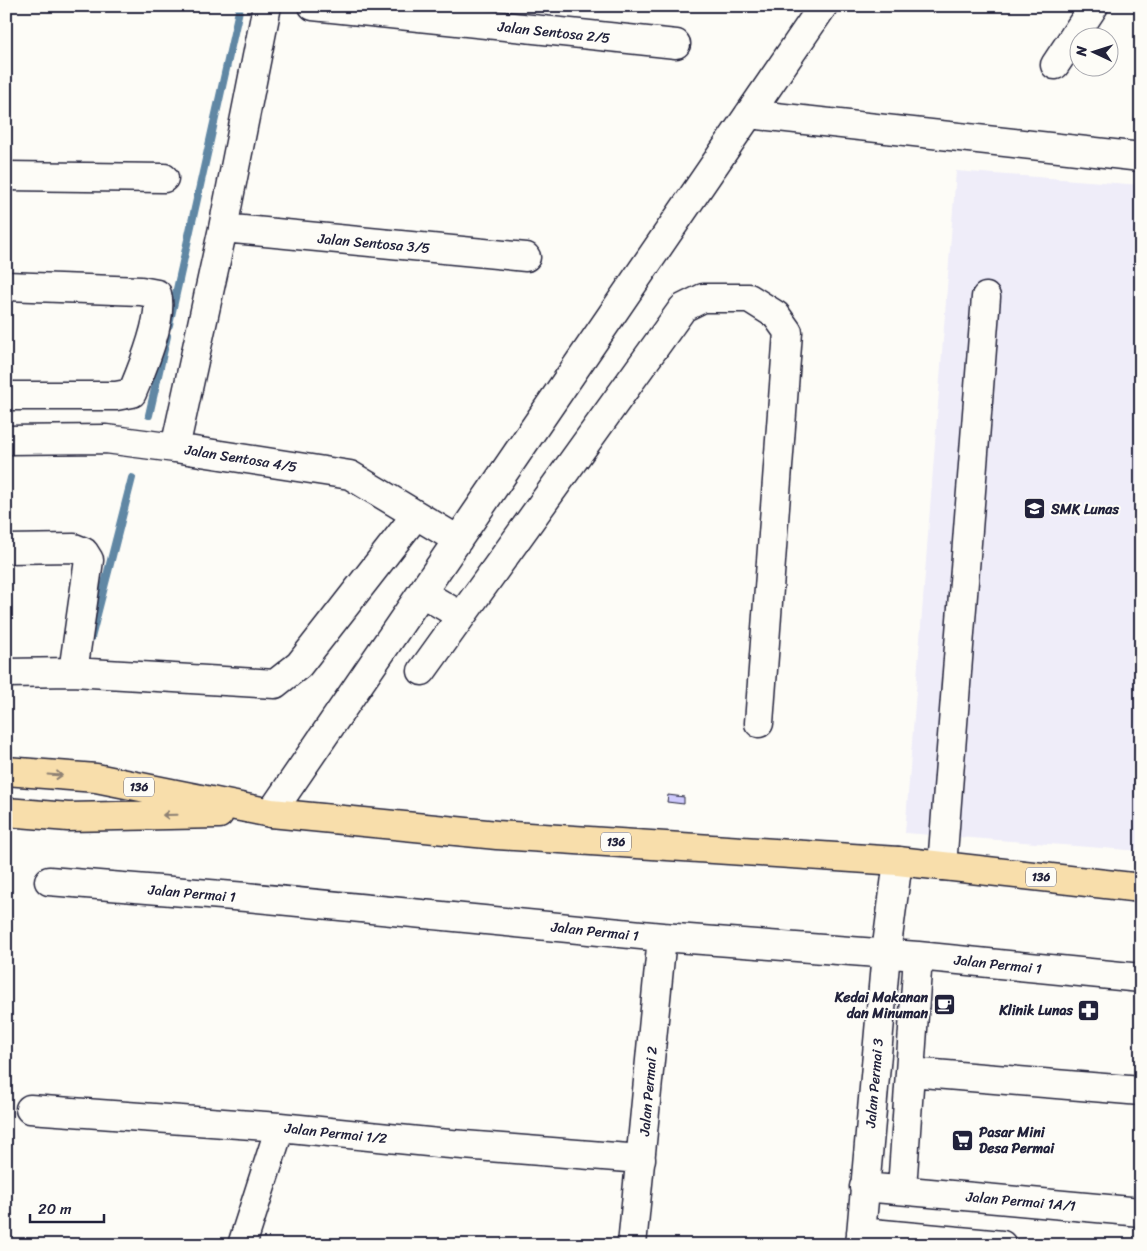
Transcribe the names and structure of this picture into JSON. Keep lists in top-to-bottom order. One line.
{"streets":{"main road":["136"],"street":["Jalan Sentosa 2/5","Jalan Sentosa 3/5","Jalan Sentosa 4/5","Jalan Permai 1","Jalan Permai 3","Jalan Permai 2","Jalan Permai 1/2","Jalan Permai 1A/1"]},"crossings":[["136","Jalan Permai 3"],["Jalan Permai 1","Jalan Permai 3"],["Jalan Permai 1","Jalan Permai 2"],["Jalan Permai 3","Jalan Permai 1A/1"],["Jalan Permai 2","Jalan Permai 1/2"]],"places":{"school or university":["SMK Lunas"],"cafe":["Kedai Makanan dan Minuman"],"pharmacy":["Klinik Lunas"],"supermarket":["Pasar Mini Desa Permai"]},"scale_bar":"20 m","north":"left"}
